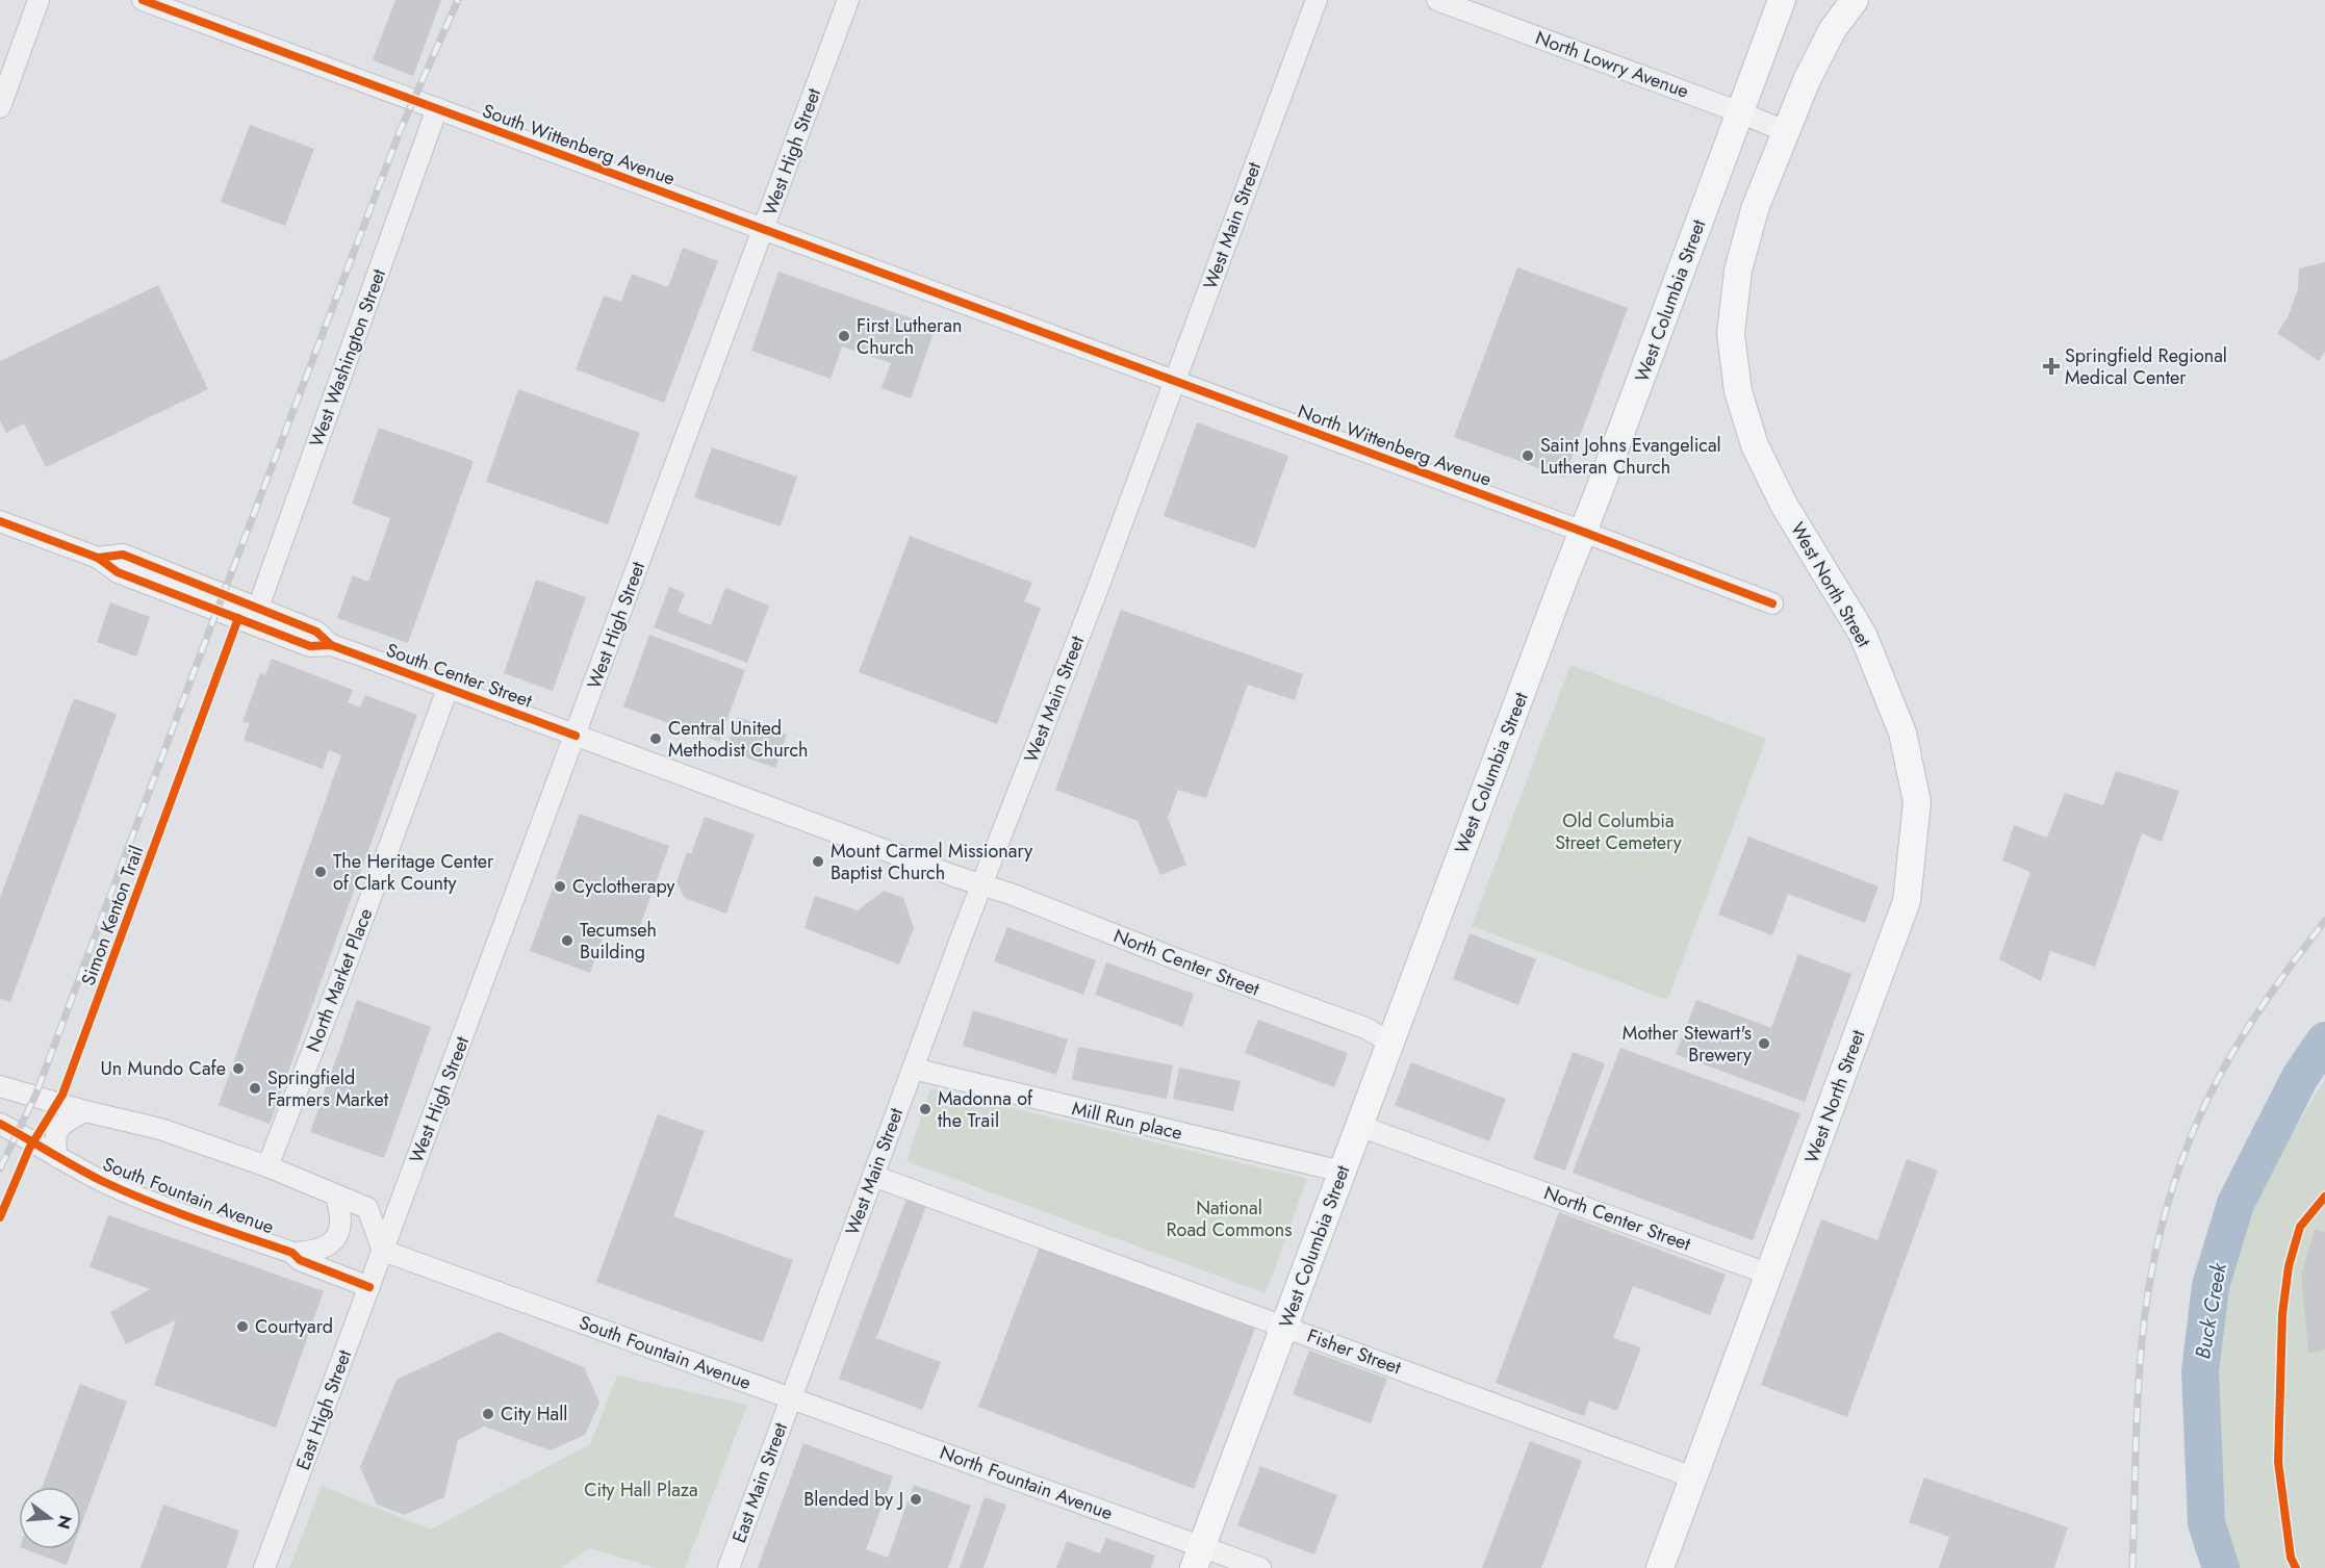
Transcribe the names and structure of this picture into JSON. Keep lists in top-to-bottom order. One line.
{"streets":{"main road":["West Columbia Street","West North Street"],"street":["North Lowry Avenue","South Wittenberg Avenue","West High Street","West Main Street","West Washington Street","North Wittenberg Avenue","South Center Street","North Center Street","North Market Place","Mill Run place","South Fountain Avenue","Fisher Street","East High Street","East Main Street","North Fountain Avenue"],"cycle path":["Simon Kenton Trail"]},"crossings":[["North Lowry Avenue","West Columbia Street"],["North Lowry Avenue","West North Street"],["South Wittenberg Avenue","West High Street"],["South Wittenberg Avenue","West Washington Street"],["South Wittenberg Avenue","North Wittenberg Avenue"],["West High Street","South Center Street"],["West High Street","South Fountain Avenue"],["West High Street","East High Street"],["West Main Street","North Wittenberg Avenue"],["West Main Street","South Center Street"],["West Main Street","North Center Street"],["West Main Street","Mill Run place"],["West Main Street","South Fountain Avenue"],["West Main Street","Fisher Street"],["West Main Street","East Main Street"],["West Main Street","North Fountain Avenue"],["West Columbia Street","North Wittenberg Avenue"],["West Columbia Street","North Center Street"],["West Columbia Street","Mill Run place"],["West Columbia Street","Fisher Street"],["West Columbia Street","North Fountain Avenue"],["West Washington Street","South Center Street"],["West North Street","North Center Street"],["West North Street","Fisher Street"],["South Center Street","North Center Street"],["South Center Street","North Market Place"],["South Fountain Avenue","East High Street"],["South Fountain Avenue","East Main Street"],["South Fountain Avenue","North Fountain Avenue"],["East Main Street","North Fountain Avenue"]],"water":["Buck Creek"],"parks":["Old Columbia Street Cemetery","National Road Commons","City Hall Plaza"],"places":{"other":["First Lutheran Church","Saint Johns Evangelical Lutheran Church","Central United Methodist Church","Mount Carmel Missionary Baptist Church","The Heritage Center of Clark County","Cyclotherapy","Tecumseh Building","Mother Stewart's Brewery","Un Mundo Cafe","Springfield Farmers Market","Madonna of the Trail","Courtyard","City Hall","Blended by J"],"health":["Springfield Regional Medical Center"]},"north":"right"}
